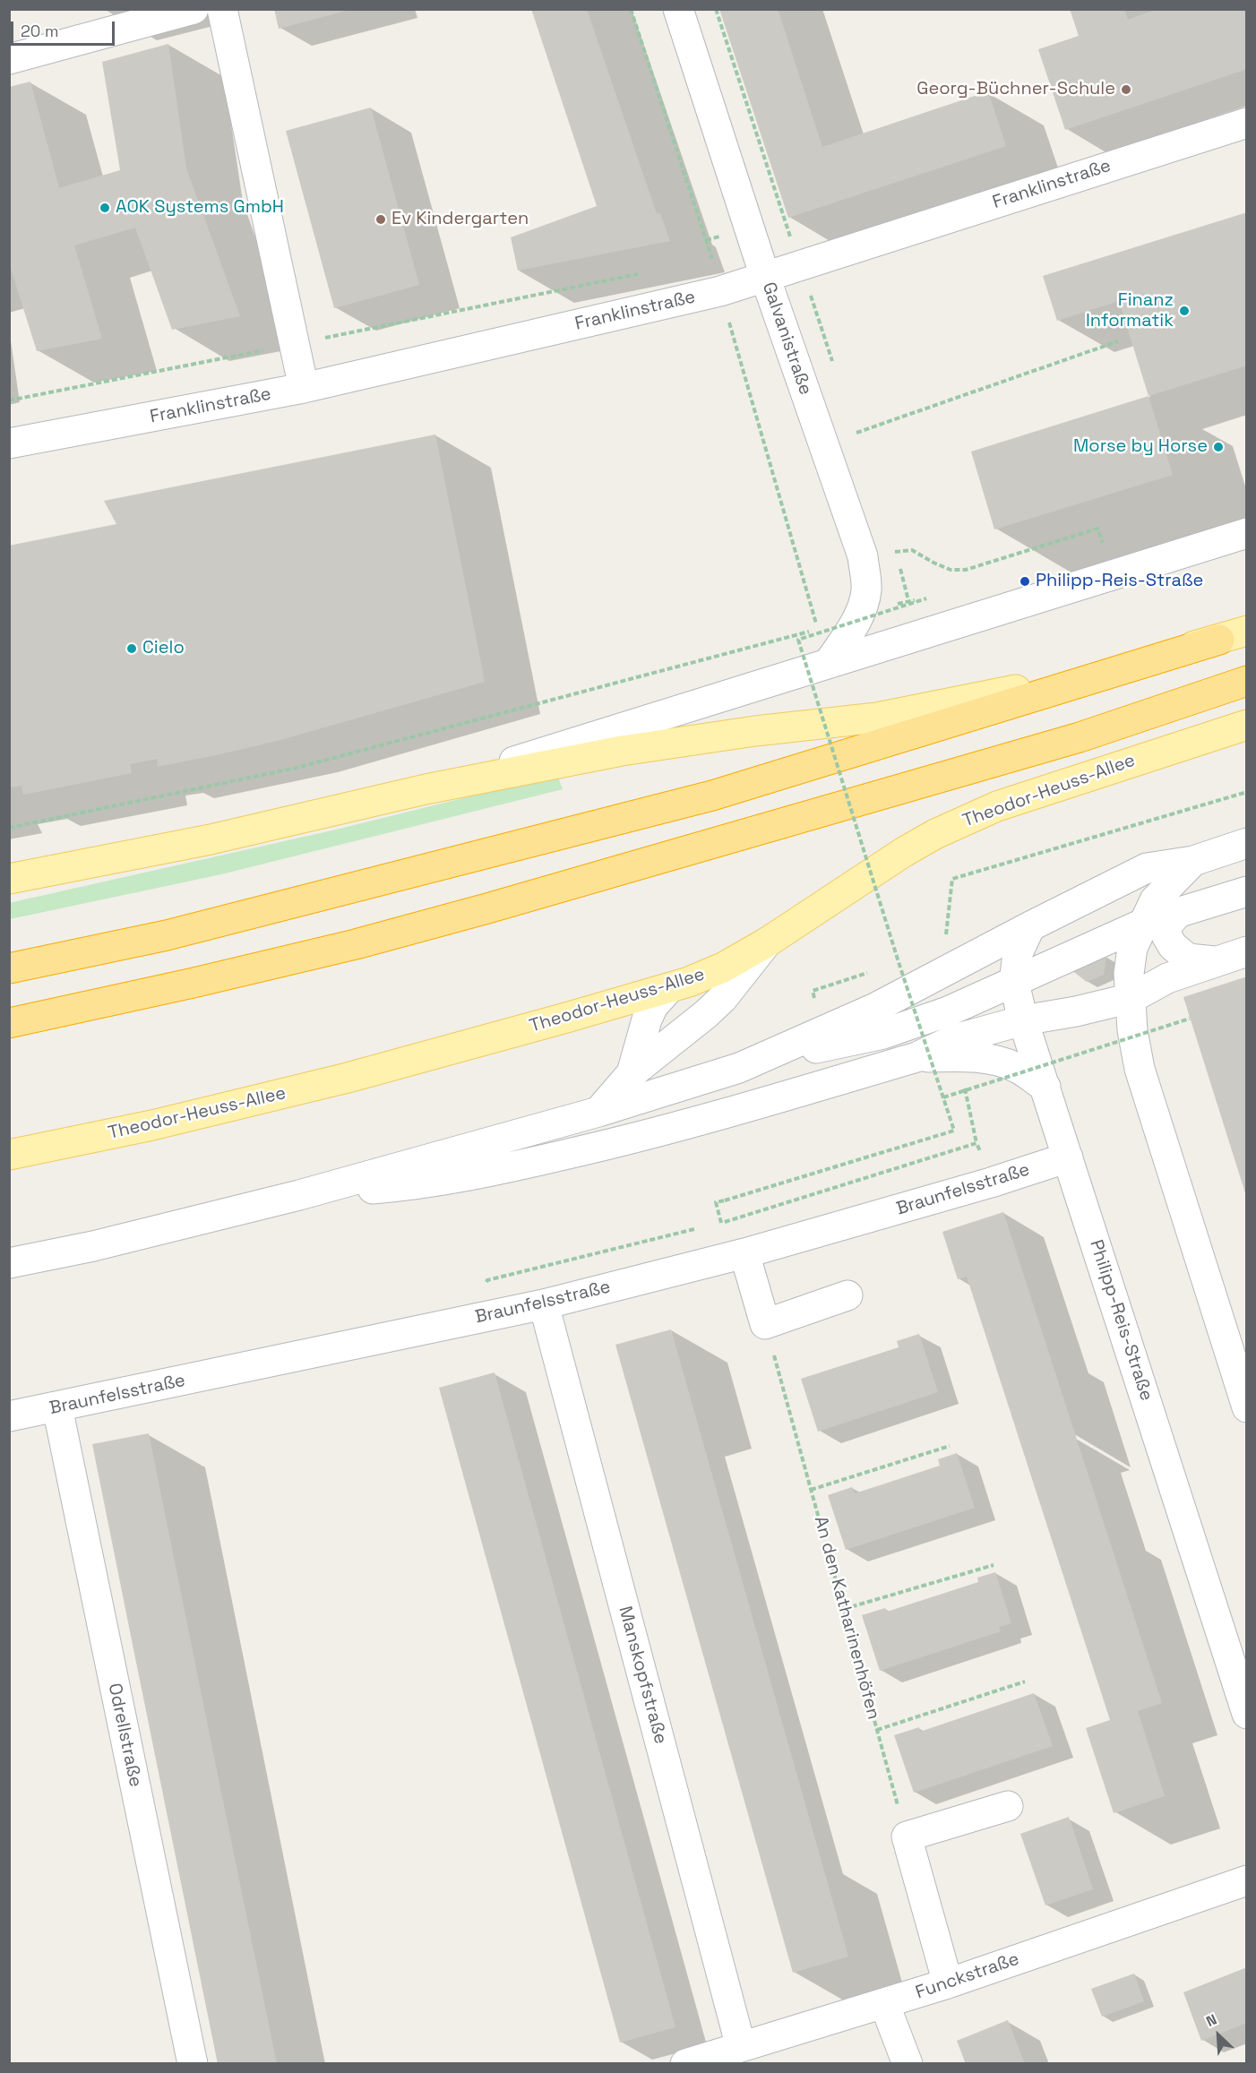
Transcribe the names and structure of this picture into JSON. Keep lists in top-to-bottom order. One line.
{"streets":{"main road":["Theodor-Heuss-Allee"],"street":["Franklinstraße","Galvanistraße","Braunfelsstraße","Philipp-Reis-Straße","Manskopfstraße","Odrellstraße","Funckstraße"],"path":["An den Katharinenhöfen"]},"crossings":[["Franklinstraße","Galvanistraße"],["Braunfelsstraße","Philipp-Reis-Straße"],["Braunfelsstraße","Manskopfstraße"],["Braunfelsstraße","Odrellstraße"],["Manskopfstraße","Funckstraße"]],"places":["Georg-Büchner-Schule","AOK Systems GmbH","Ev Kindergarten","Finanz Informatik","Morse by Horse","Philipp-Reis-Straße","Cielo"],"scale_bar":"20 m","north":"top left"}
